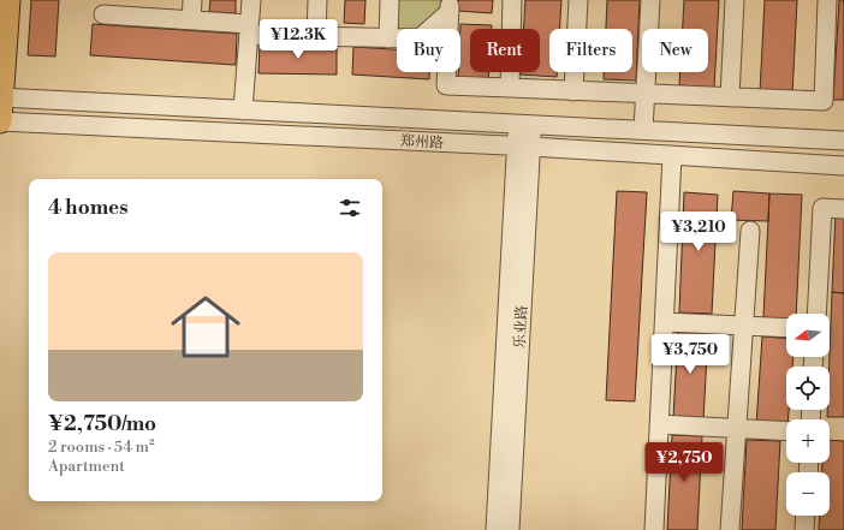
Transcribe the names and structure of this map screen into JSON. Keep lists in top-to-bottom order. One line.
{"streets":{"street":["郑州路","乐业路"]},"crossings":[["郑州路","乐业路"]],"north":"left","page":{"price":["¥12.3K","¥3,210","¥3,750","¥2,750"],"chip":["Buy","Rent","Filters","New"],"heading":"4 homes","list":[{"name":"¥2,750/mo","note":"2 rooms · 54 m² · Apartment"}],"map_buttons":["+","−"]}}
